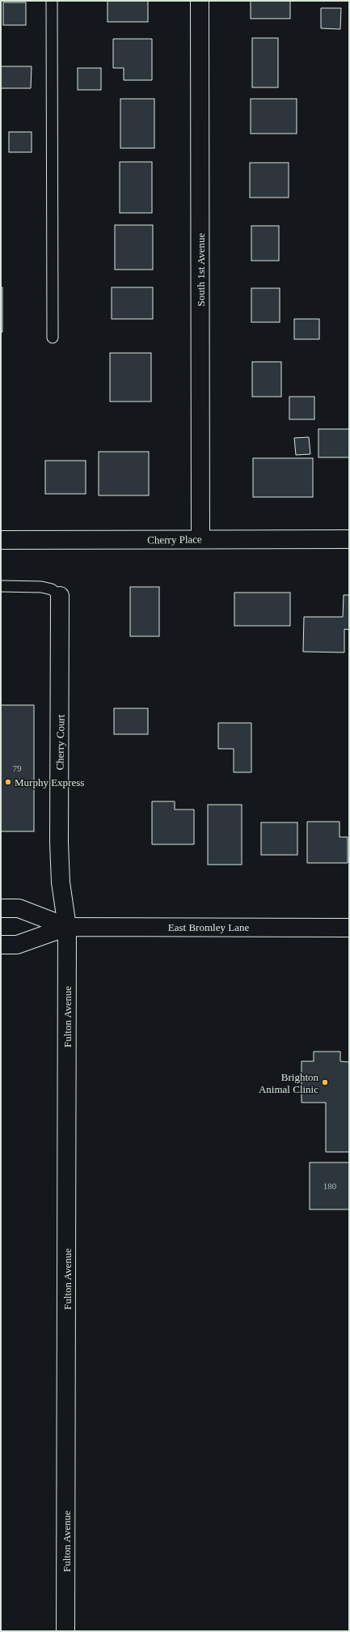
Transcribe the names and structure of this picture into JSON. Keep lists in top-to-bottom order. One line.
{"streets":{"street":["South 1st Avenue","Cherry Place","Cherry Court","East Bromley Lane","Fulton Avenue"]},"crossings":[["South 1st Avenue","Cherry Place"],["Cherry Court","East Bromley Lane"],["Cherry Court","Fulton Avenue"],["East Bromley Lane","Fulton Avenue"]],"places":["Murphy Express","Brighton Animal Clinic"],"house_numbers":["79","180"]}
